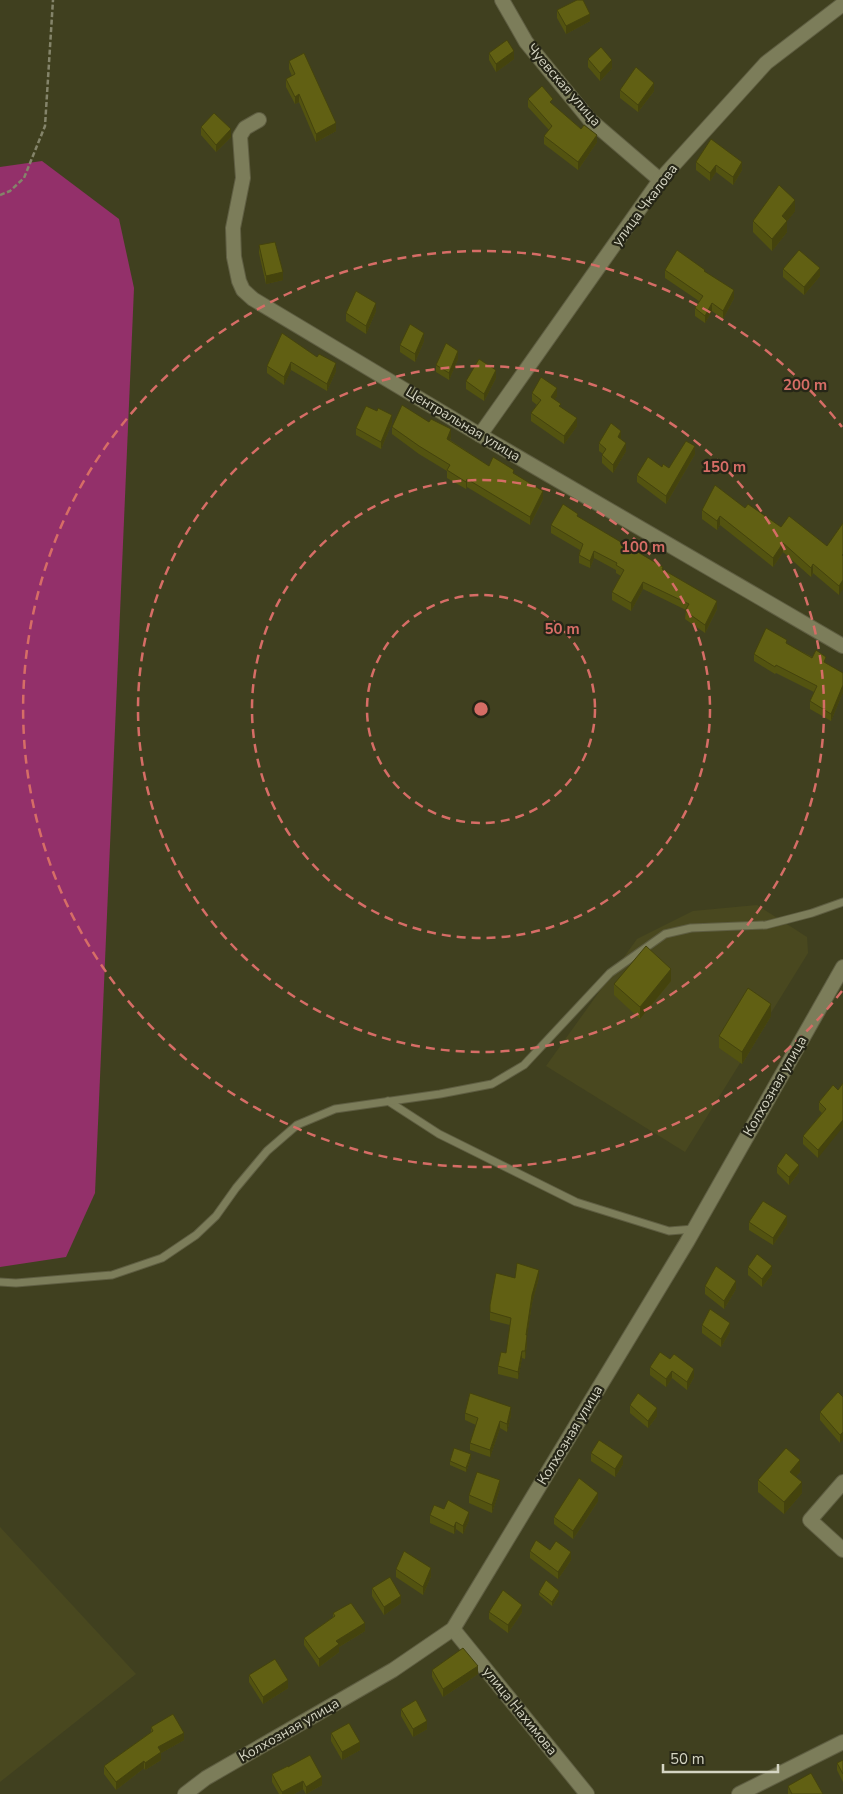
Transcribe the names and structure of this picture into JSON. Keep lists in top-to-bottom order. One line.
{"streets":{"street":["Чуевская улица","улица Чкалова","Центральная улица","Колхозная улица","улица Нахимова"]},"crossings":[["Чуевская улица","улица Чкалова"],["улица Чкалова","Центральная улица"],["Колхозная улица","улица Нахимова"]],"scale_bar":"50 m","rings":["200 m","150 m","100 m","50 m"]}
